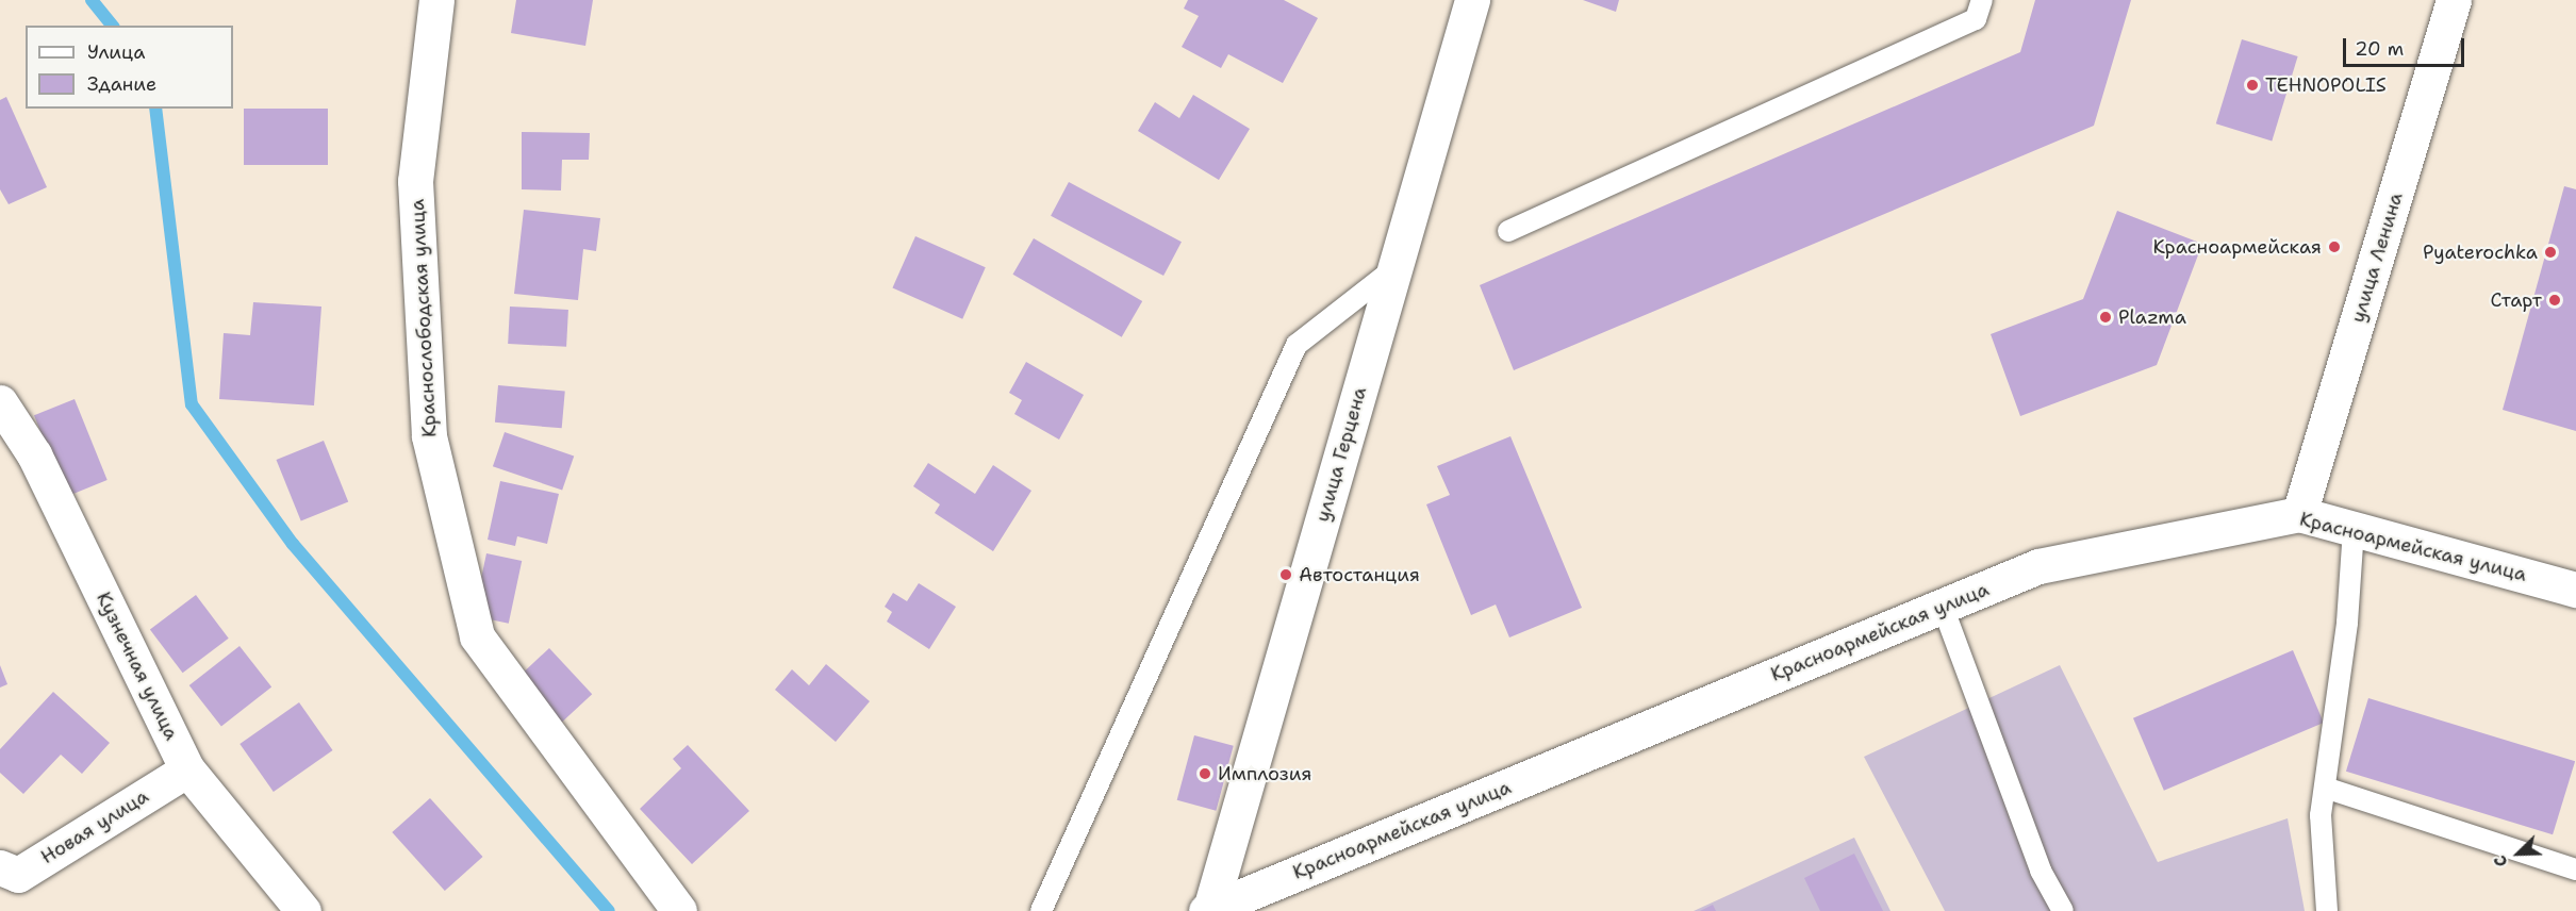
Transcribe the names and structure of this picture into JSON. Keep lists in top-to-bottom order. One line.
{"streets":{"street":["улица Ленина","Краснослободская улица","улица Герцена","Красноармейская улица","Кузнечная улица","Новая улица"]},"crossings":[["улица Ленина","Красноармейская улица"],["улица Герцена","Красноармейская улица"],["Кузнечная улица","Новая улица"]],"places":["TEHNOPOLIS","Красноармейская","Pyaterochka","Старт","Plazma","Автостанция","Имплозия"],"legend":["Улица","Здание"],"scale_bar":"20 m","north":"bottom left"}
